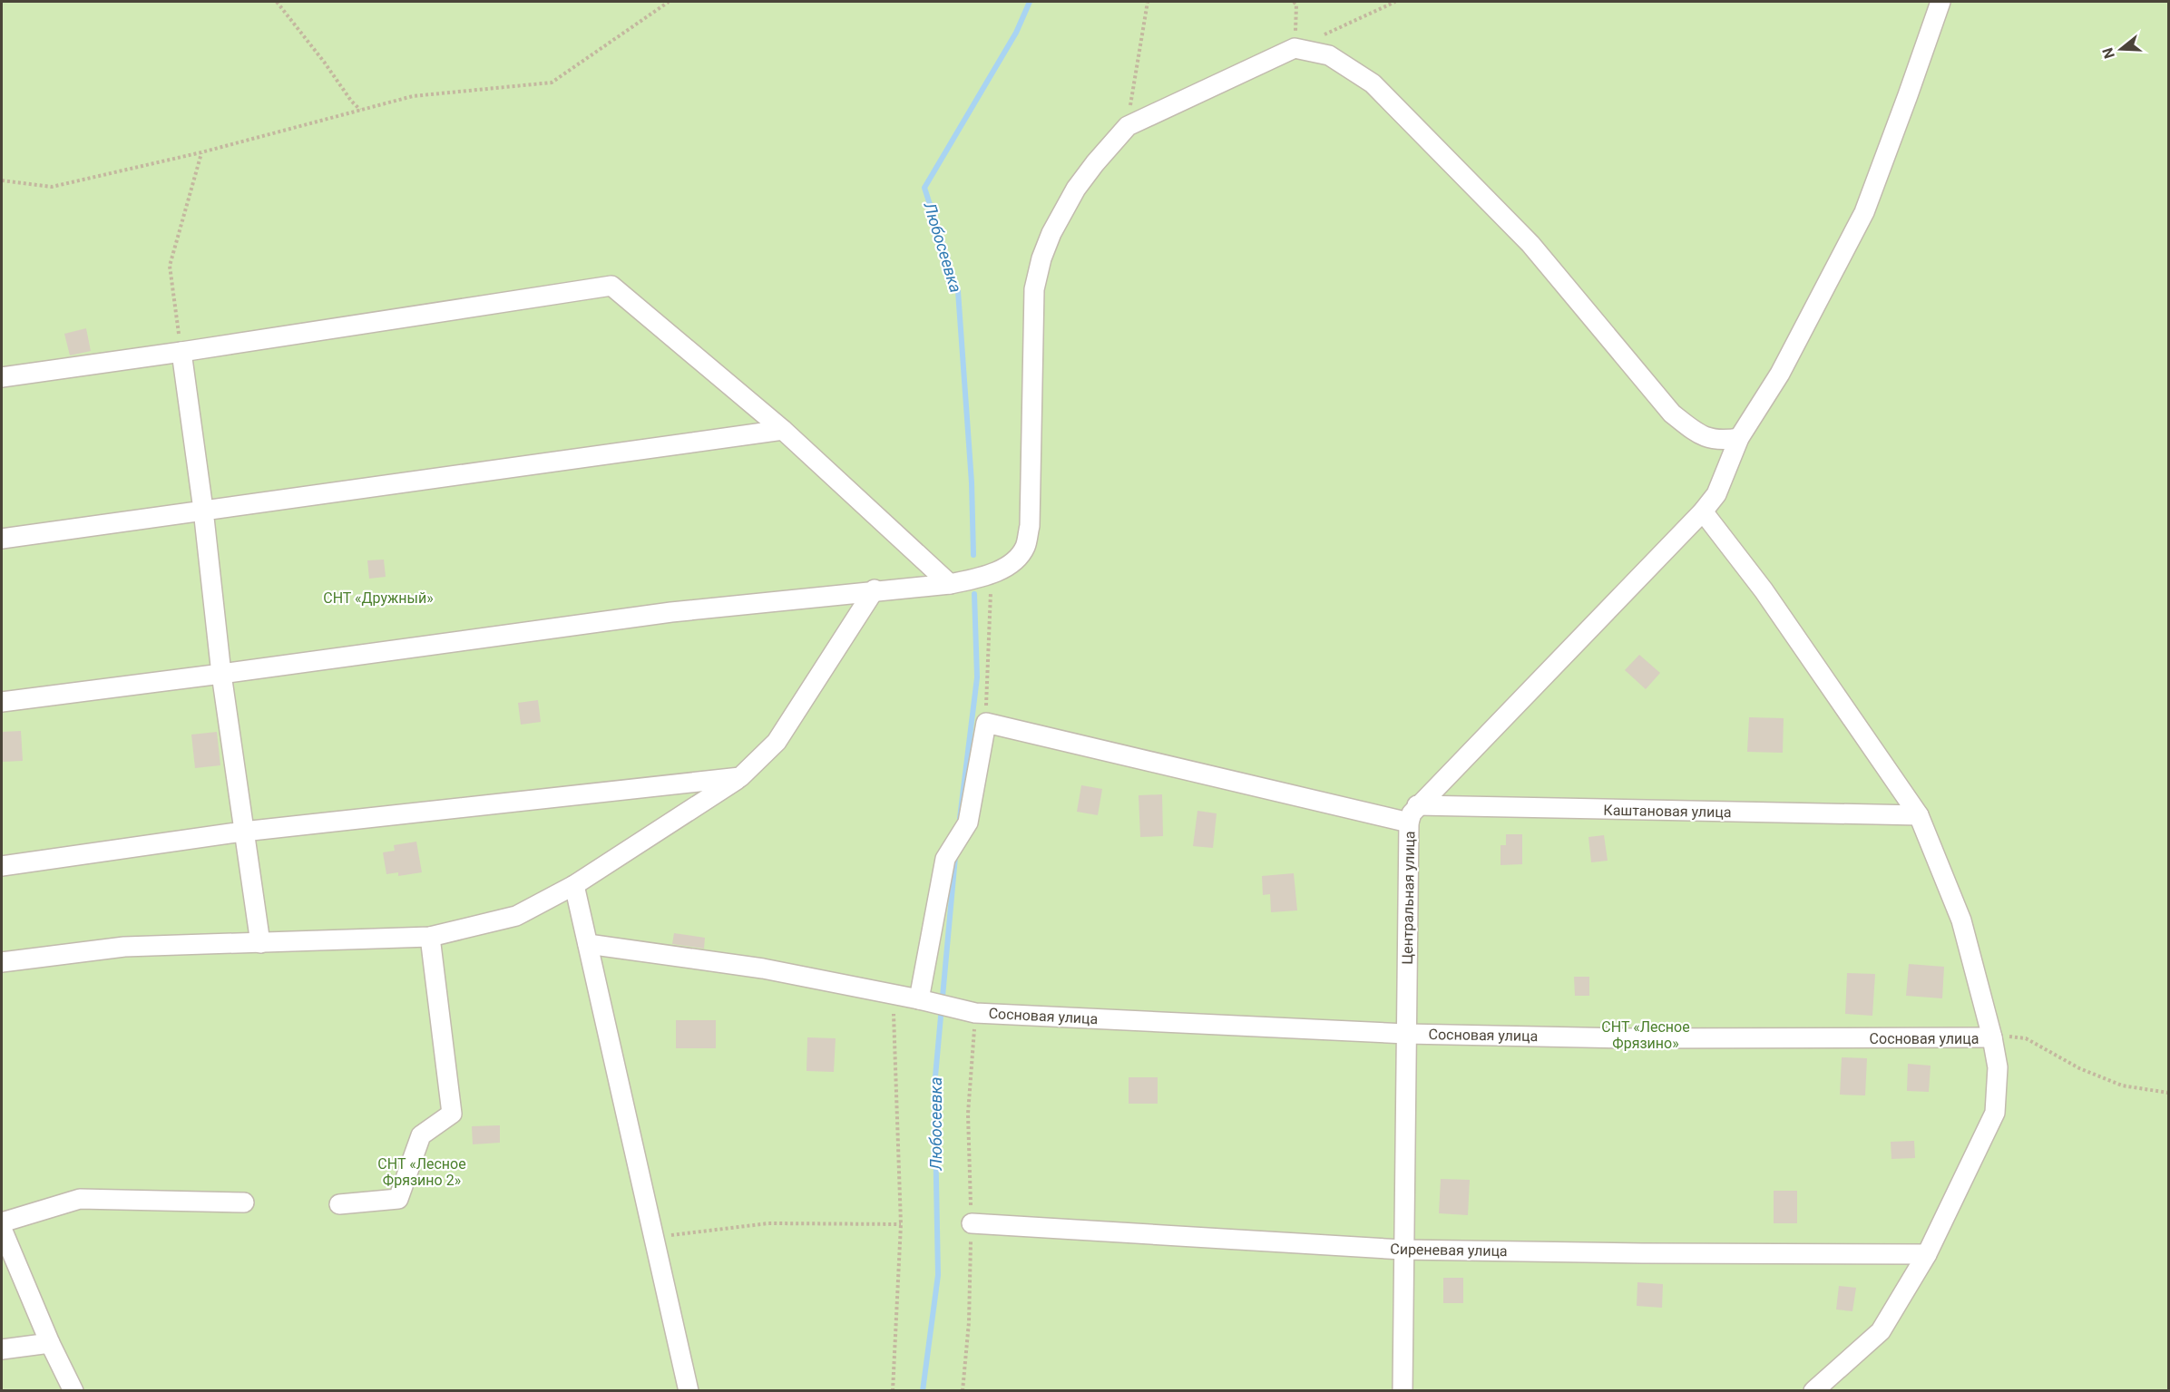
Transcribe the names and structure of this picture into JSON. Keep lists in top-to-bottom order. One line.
{"streets":{"street":["Каштановая улица","Центральная улица","Сосновая улица","Сиреневая улица"]},"crossings":[["Каштановая улица","Центральная улица"],["Центральная улица","Сосновая улица"],["Центральная улица","Сиреневая улица"]],"water":["Любосеевка"],"parks":["СНТ «Дружный»","СНТ «Лесное Фрязино»","СНТ «Лесное Фрязино 2»"],"north":"left"}
